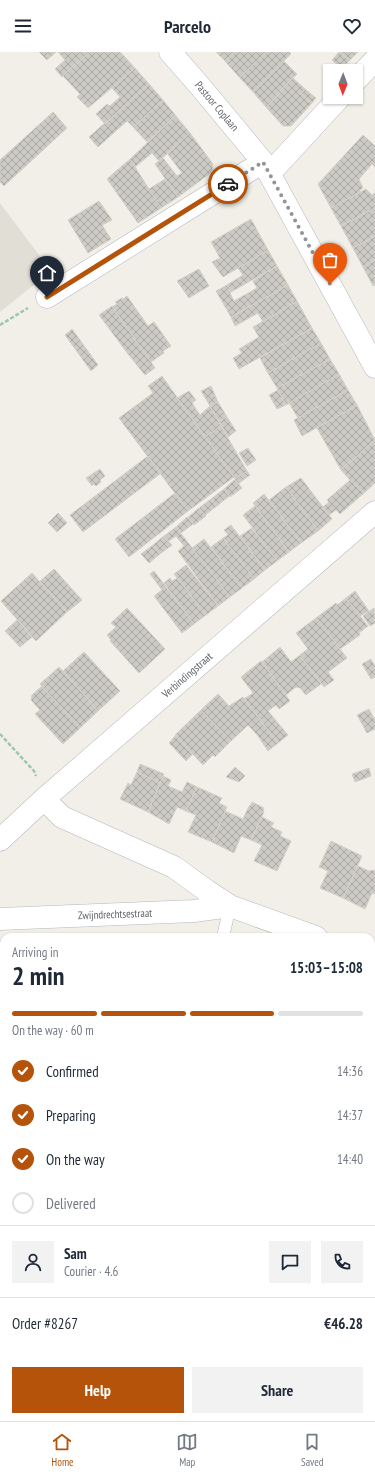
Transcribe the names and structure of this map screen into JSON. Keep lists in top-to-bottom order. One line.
{"streets":{"street":["Pastoor Coplaan","Verbindingstraat","Zwijndrechtsestraat"]},"crossings":[["Verbindingstraat","Zwijndrechtsestraat"]],"north":"bottom","page":{"header":"Parcelo","heading":["2 min","Arriving in","15:03–15:08"],"panel":["Sam","Courier · 4.6","Order #8267","€46.28"],"bar":"On the way · 60 m","list":[["Confirmed","14:36"],["Preparing","14:37"],["On the way","14:40"],"Delivered"],"buttons":["Help","Share"],"tabs":["Home","Map","Saved"]}}
